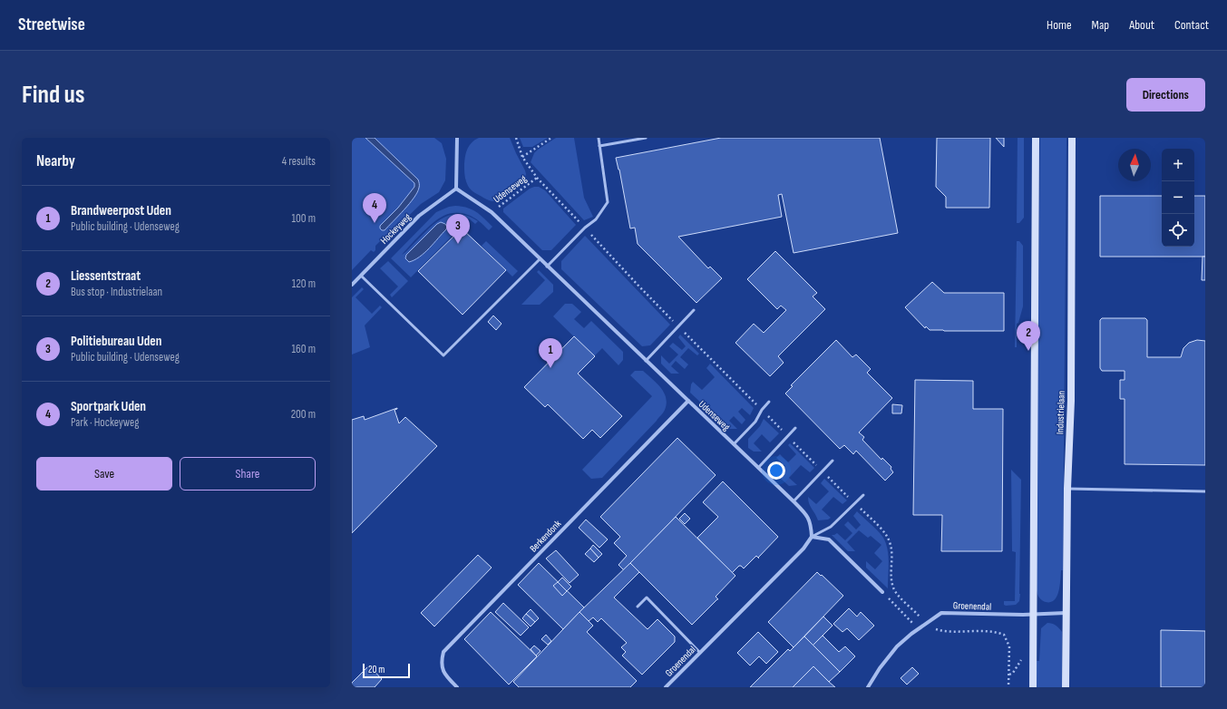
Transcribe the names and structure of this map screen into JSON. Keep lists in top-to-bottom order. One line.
{"streets":{"main road":["Industrielaan"],"street":["Udenseweg","Hockeyweg","Berkendonk","Groenendal"]},"crossings":[["Udenseweg","Hockeyweg"],["Udenseweg","Berkendonk"],["Udenseweg","Groenendal"],["Industrielaan","Groenendal"]],"scale_bar":"20 m","north":"top","page":{"header":"Streetwise","nav":["Home","Map","About","Contact"],"buttons":["Directions",["Save","Share"]],"title":"Find us","heading":["Nearby","4 results"],"map_buttons":["+","−"],"list":[{"mark":"1","name":"Brandweerpost Uden","note":"Public building · Udenseweg","value":"100 m"},{"mark":"2","name":"Liessentstraat","note":"Bus stop · Industrielaan","value":"120 m"},{"mark":"3","name":"Politiebureau Uden","note":"Public building · Udenseweg","value":"160 m"},{"mark":"4","name":"Sportpark Uden","note":"Park · Hockeyweg","value":"200 m"}],"pins":["4","3","2","1"],"scale":"20 m"}}
